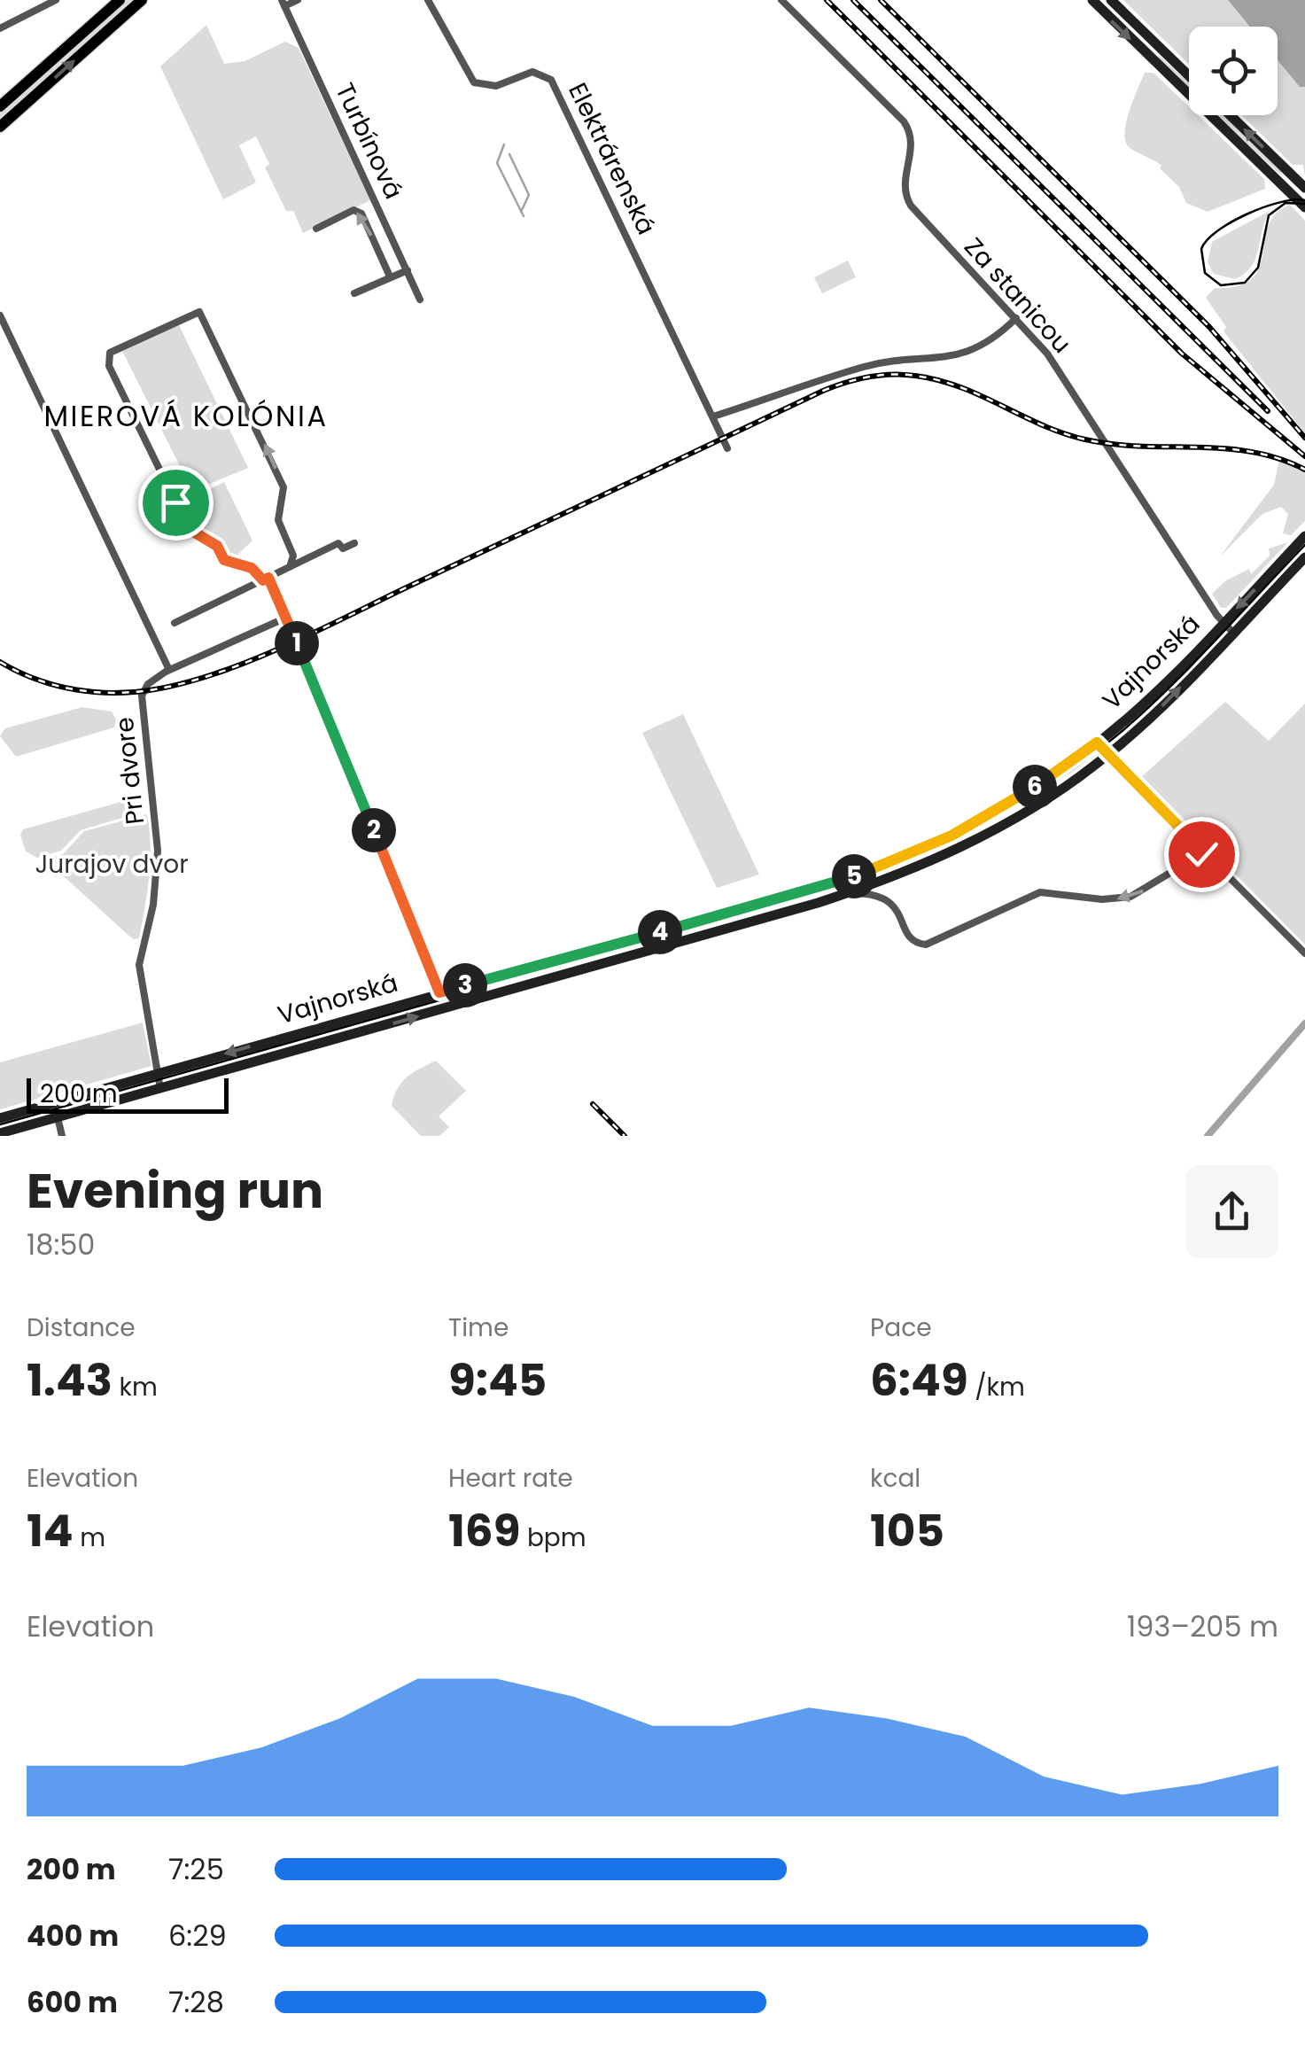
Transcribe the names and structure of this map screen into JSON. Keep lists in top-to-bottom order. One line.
{"streets":{"main road":["Vajnorská"],"street":["Turbínová","Elektrárenská","Za stanicou","Pri dvore"]},"crossings":[["Za stanicou","Vajnorská"],["Vajnorská","Pri dvore"]],"districts":["MIEROVÁ KOLÓNIA"],"parks":["Jurajov dvor"],"scale_bar":"200 m","page":{"pins":["1","6","2","5","4","3"],"scale":"200 m","heading":["Evening run","18:50"],"stats":[["Distance","1.43 km"],["Time","9:45"],["Pace","6:49 /km"],["Elevation","14 m"],["Heart rate","169 bpm"],["kcal","105"]],"chart":["Elevation","193–205 m"],"list":[{"name":"200 m","note":"7:25"},{"name":"400 m","note":"6:29"},{"name":"600 m","note":"7:28"}]}}
